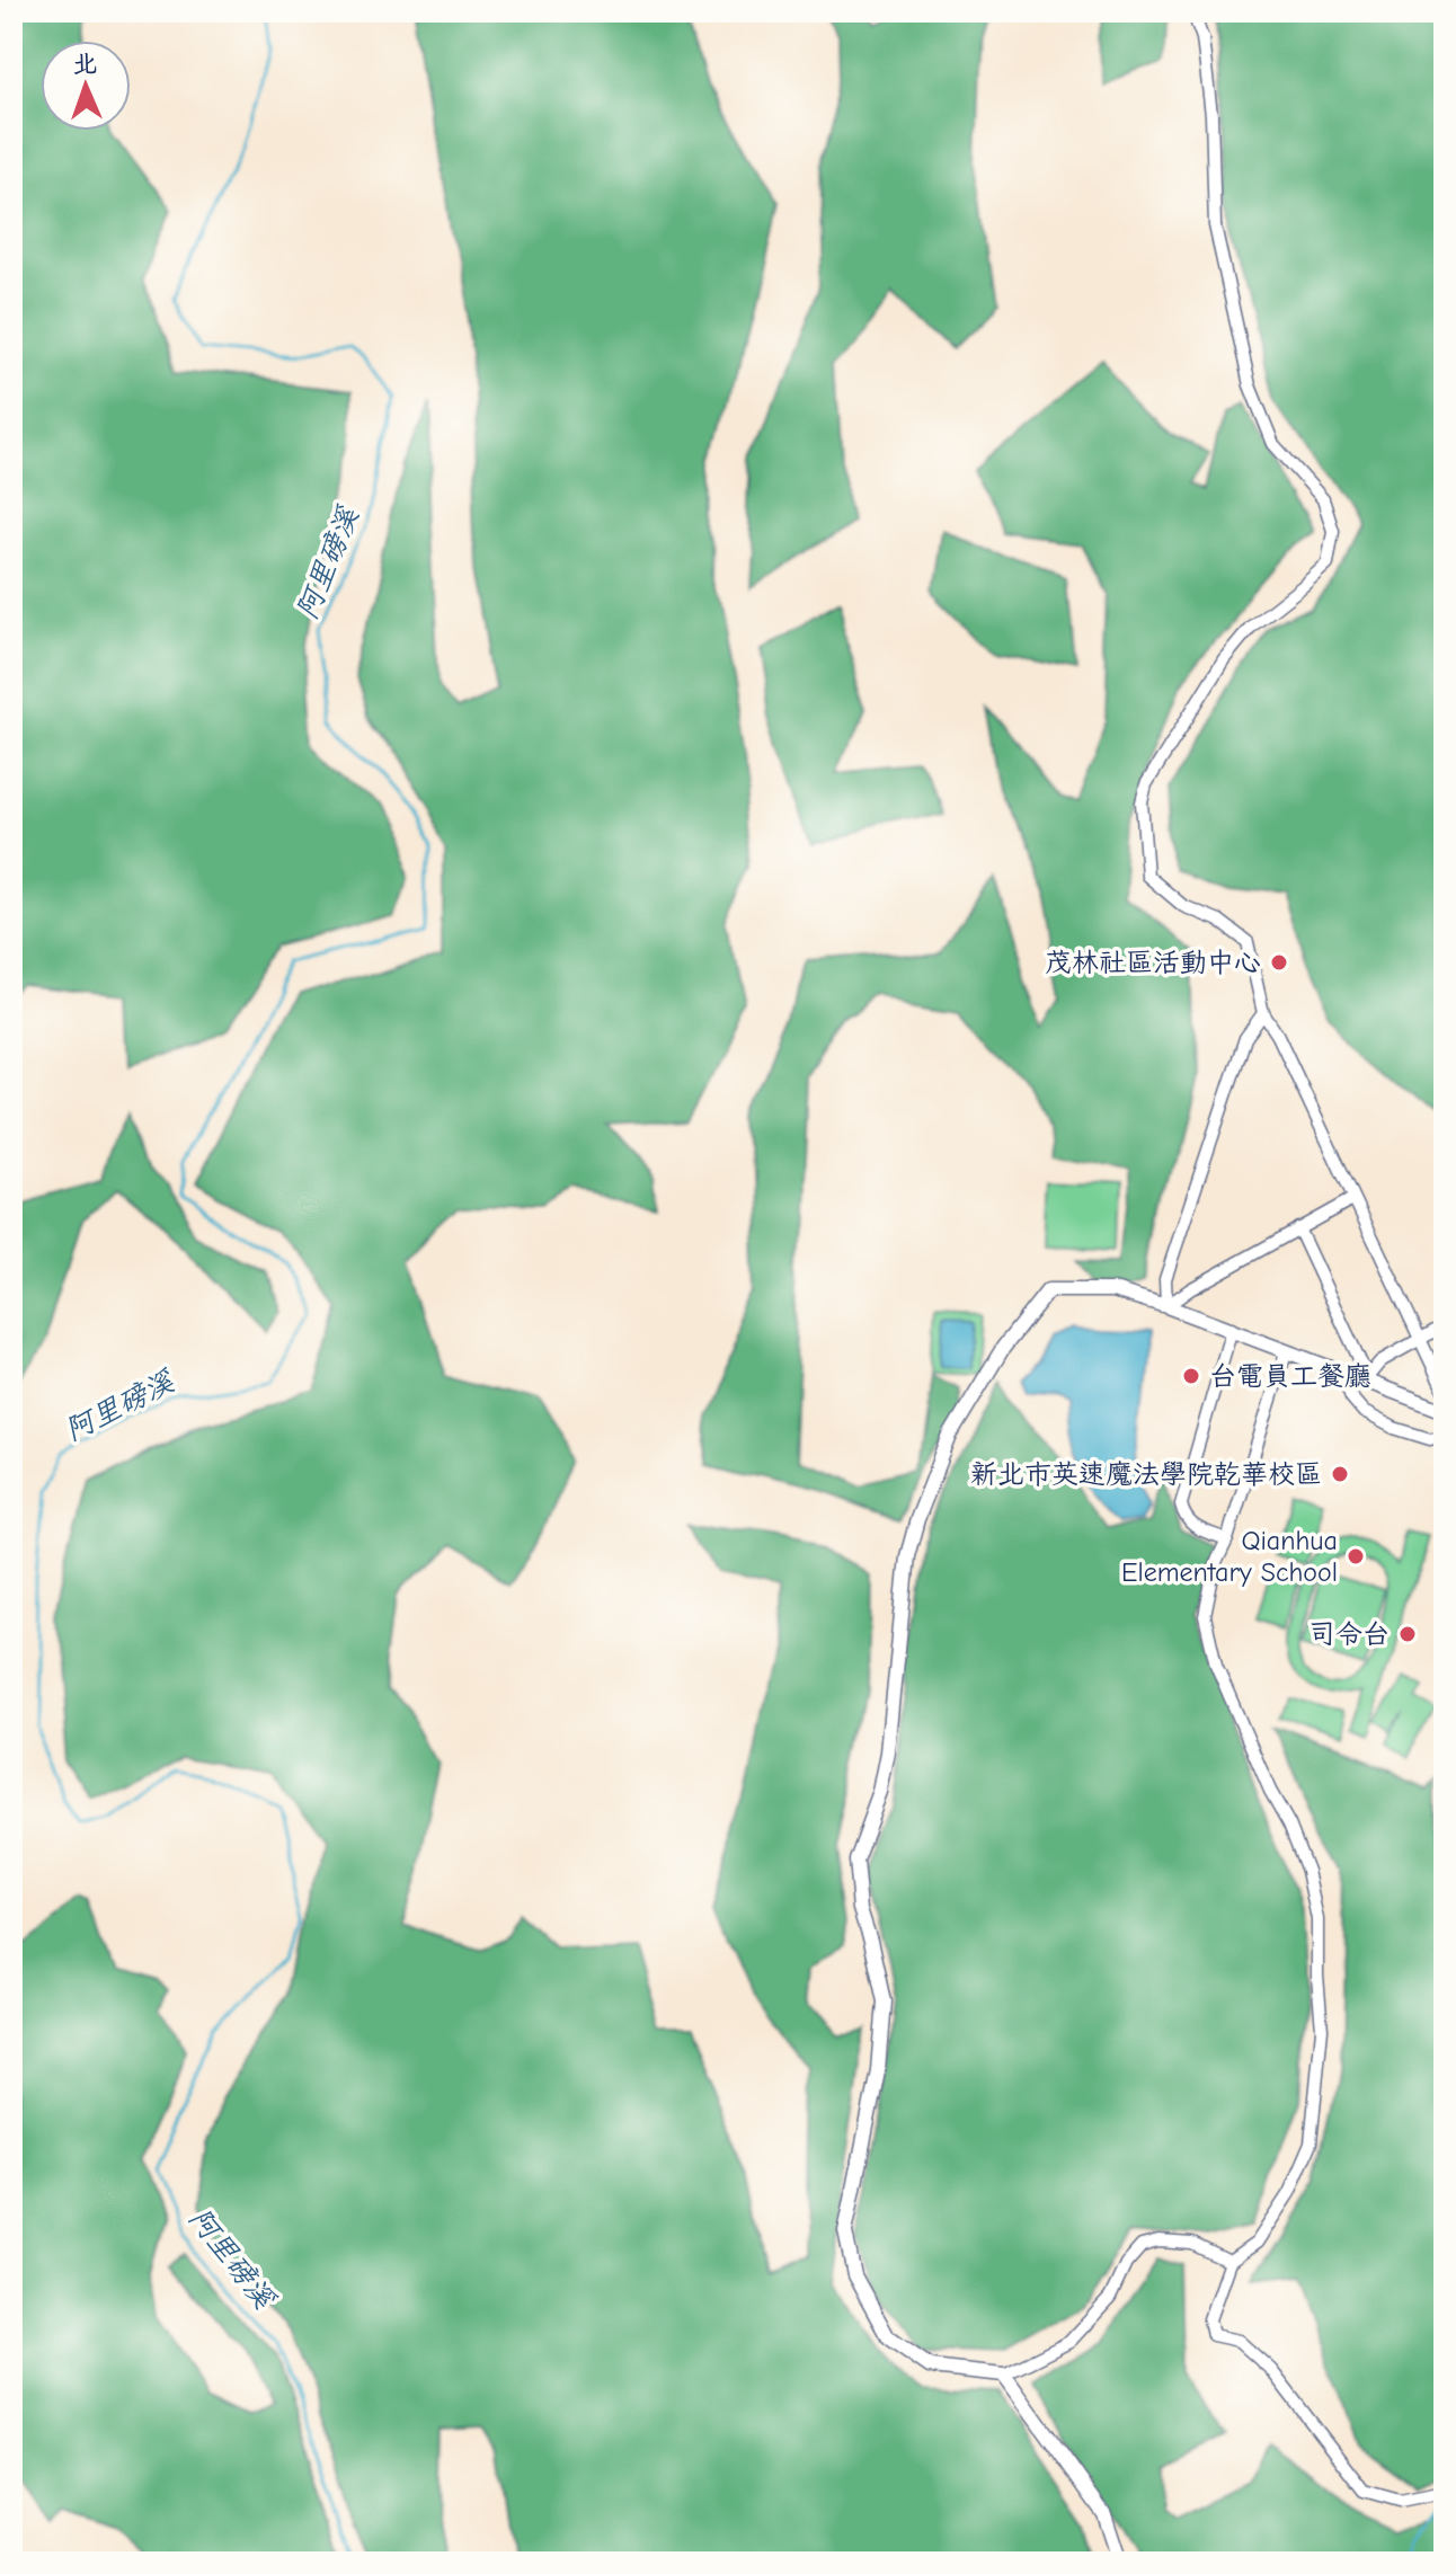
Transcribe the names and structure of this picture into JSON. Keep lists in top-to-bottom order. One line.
{"water":["阿里磅溪"],"places":["茂林社區活動中心","台電員工餐廳","新北市英速魔法學院乾華校區","Qianhua Elementary School","司令台"],"north":"top"}
